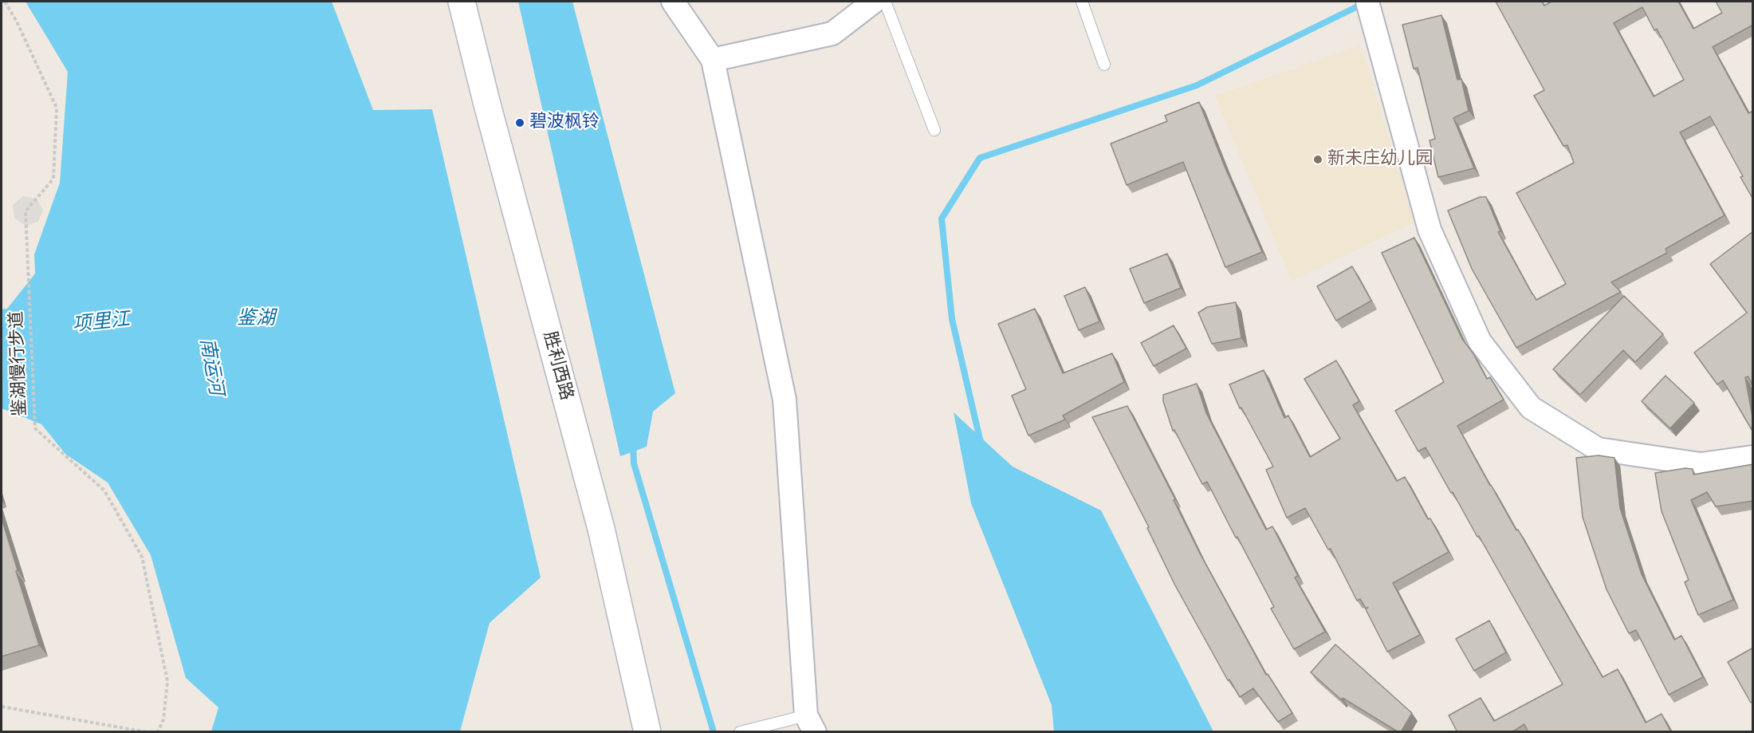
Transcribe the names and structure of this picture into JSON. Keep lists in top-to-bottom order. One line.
{"streets":{"street":["胜利西路"],"path":["鉴湖慢行步道"]},"water":["鉴湖","项里江","南运河"],"places":["碧波枫铃","新未庄幼儿园"]}
